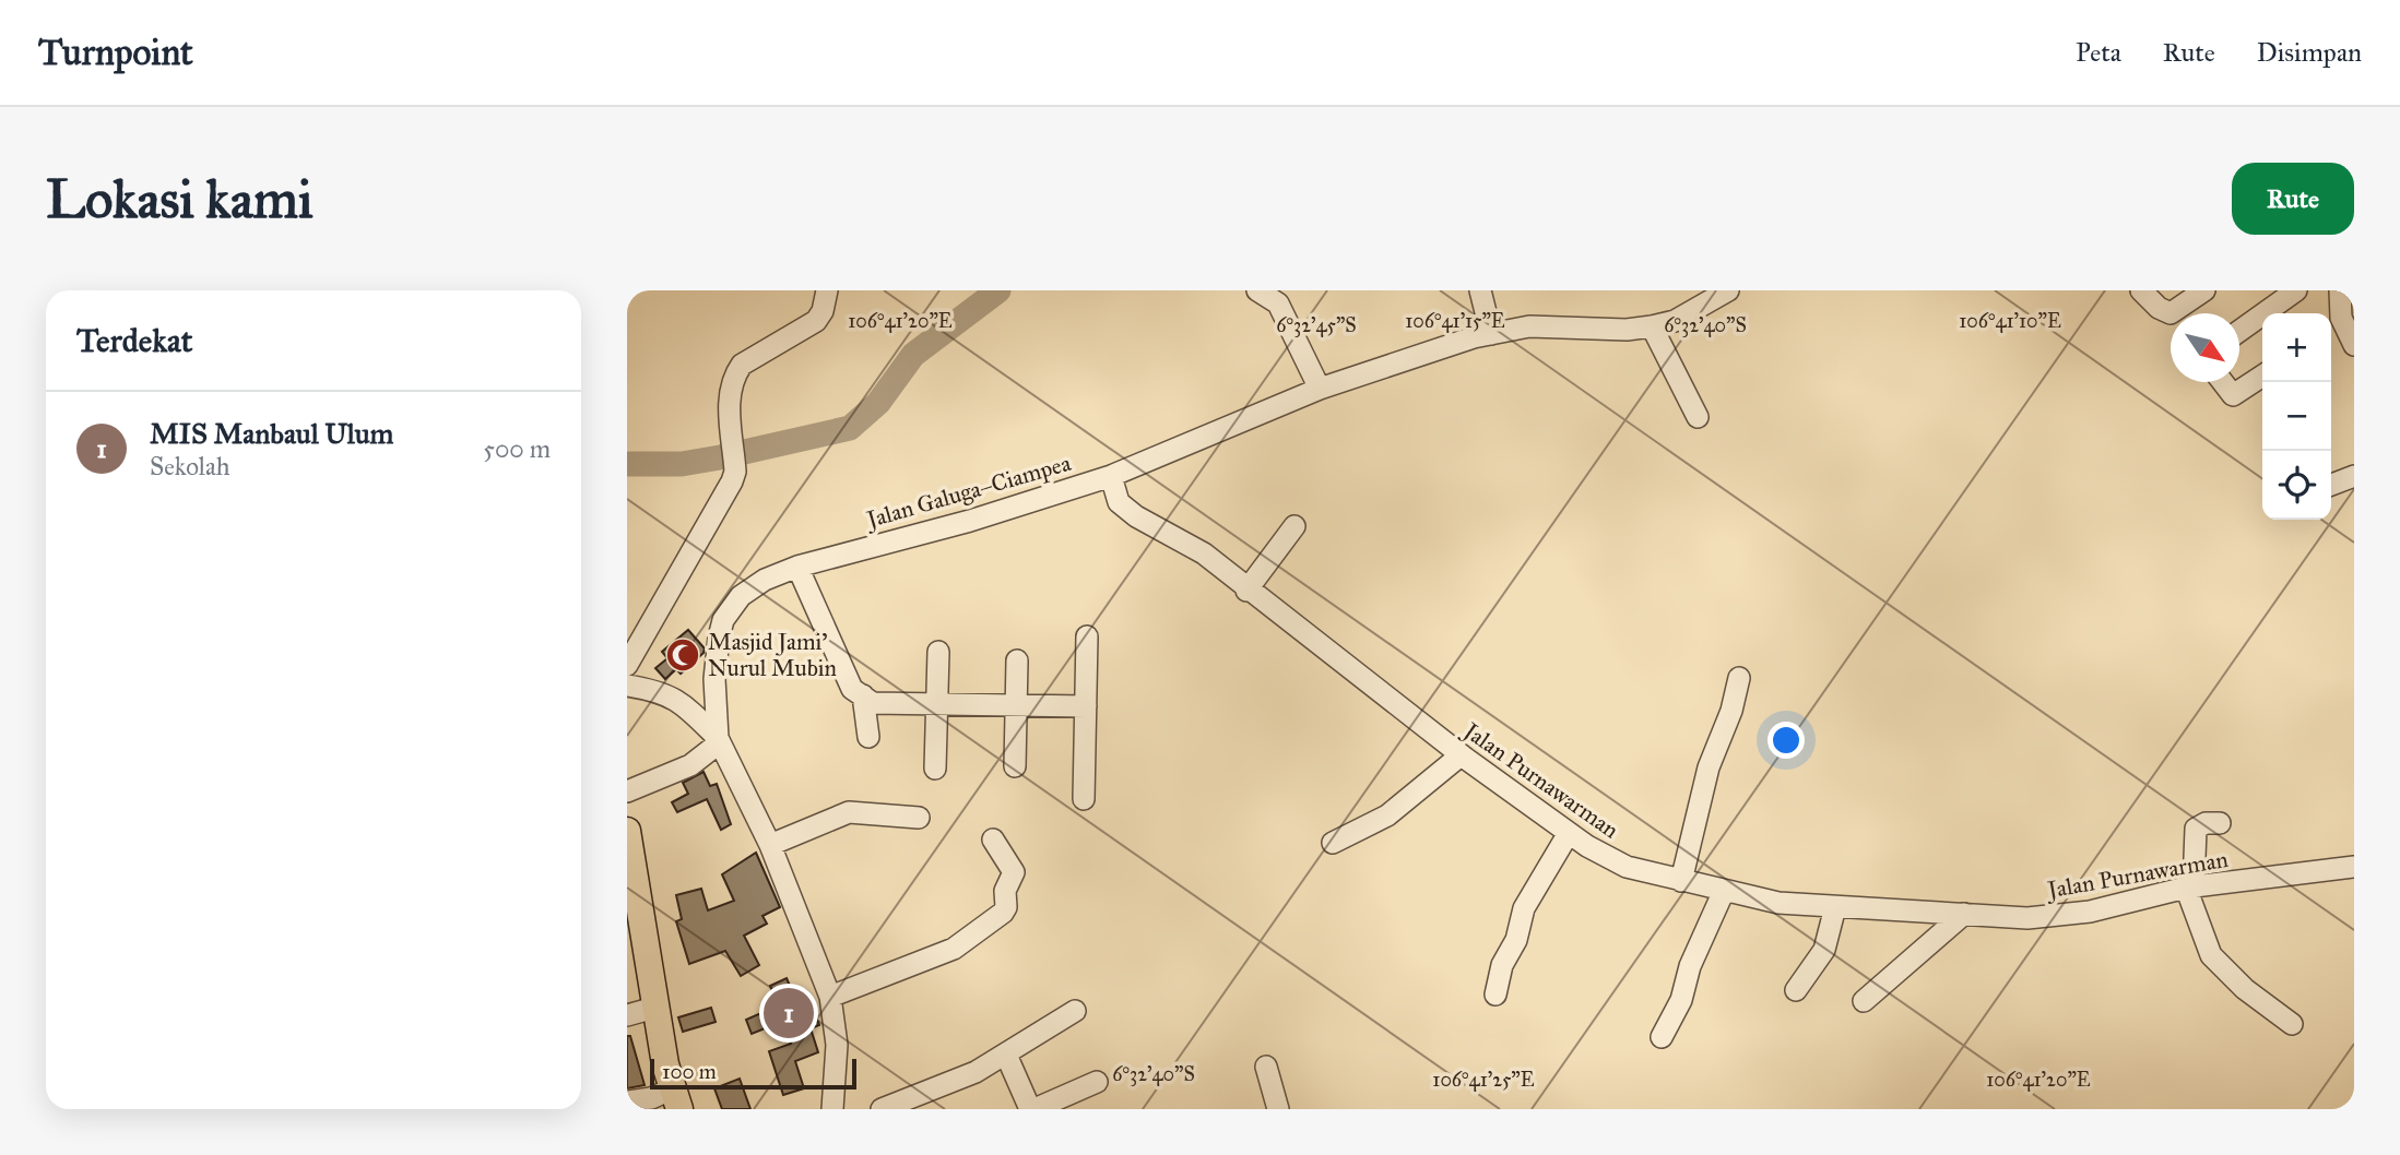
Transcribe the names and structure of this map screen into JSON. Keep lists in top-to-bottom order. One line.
{"streets":{"street":["Jalan Galuga–Ciampea","Jalan Purnawarman"]},"crossings":[["Jalan Galuga–Ciampea","Jalan Purnawarman"]],"places":{"mosque":["Masjid Jami' Nurul Mubin"]},"scale_bar":"100 m","north":"bottom right","page":{"header":"Turnpoint","nav":["Peta","Rute","Disimpan"],"buttons":"Rute","title":"Lokasi kami","heading":"Terdekat","map_buttons":["+","−"],"list":[{"mark":"1","name":"MIS Manbaul Ulum","note":"Sekolah","value":"500 m"}],"pins":"1","scale":"100 m"},"coordinates":["106°41'20\"E","106°41'15\"E","106°41'10\"E","6°32'45\"S","6°32'40\"S","106°41'25\"E"]}
